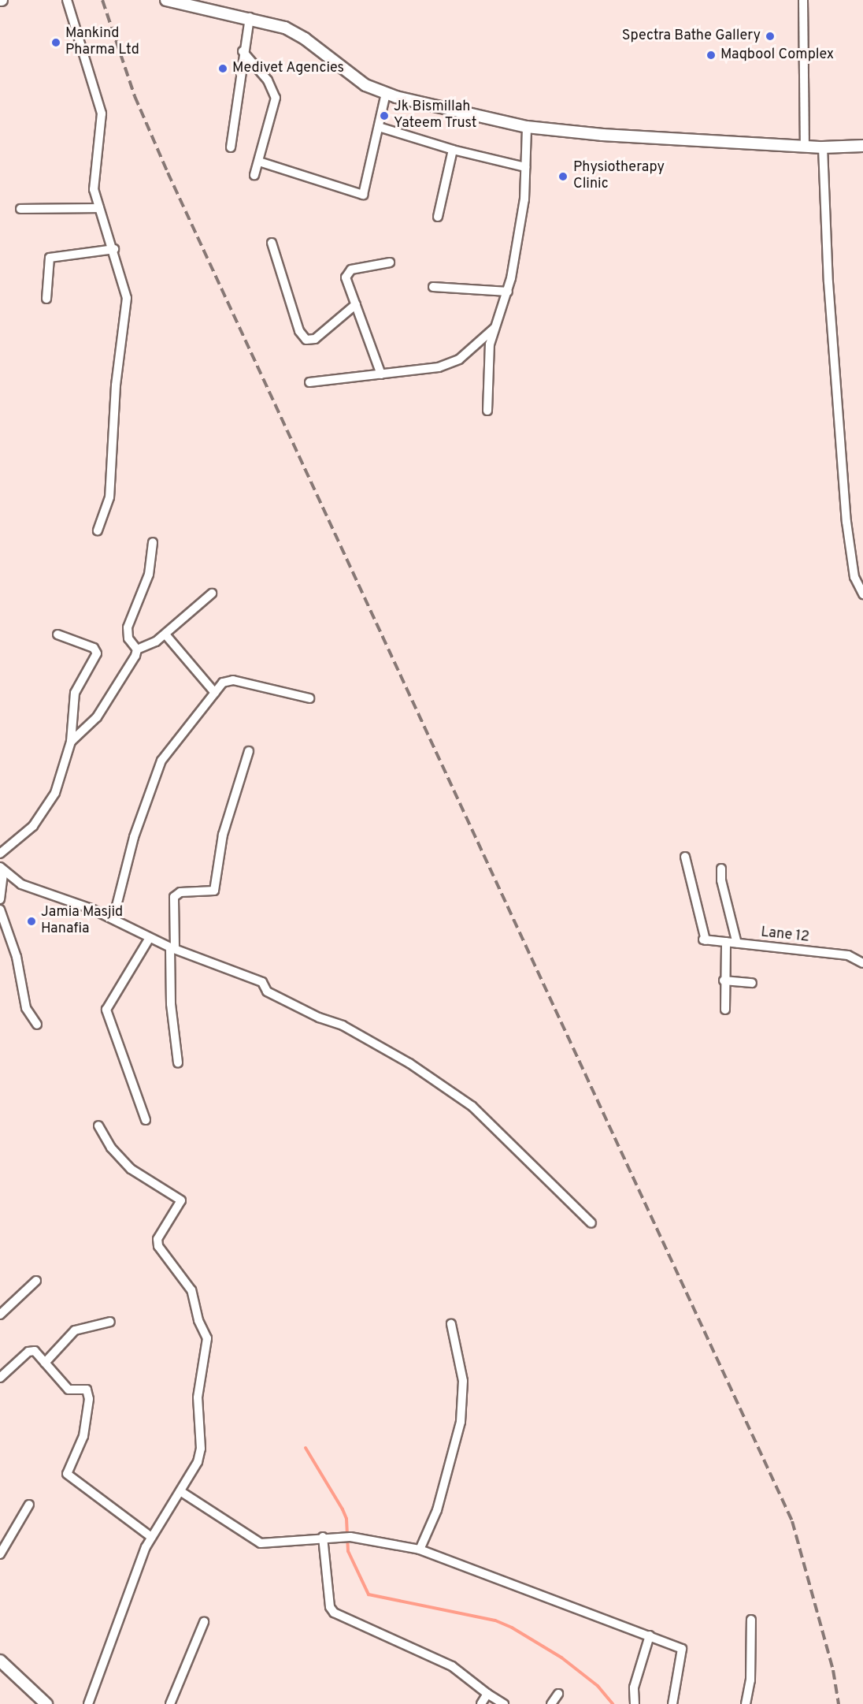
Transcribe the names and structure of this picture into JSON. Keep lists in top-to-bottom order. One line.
{"streets":{"street":["Lane 12"]},"places":["Spectra Bathe Gallery","Mankind Pharma Ltd","Maqbool Complex","Medivet Agencies","Jk Bismillah Yateem Trust","Physiotherapy Clinic","Jamia Masjid Hanafia"]}
